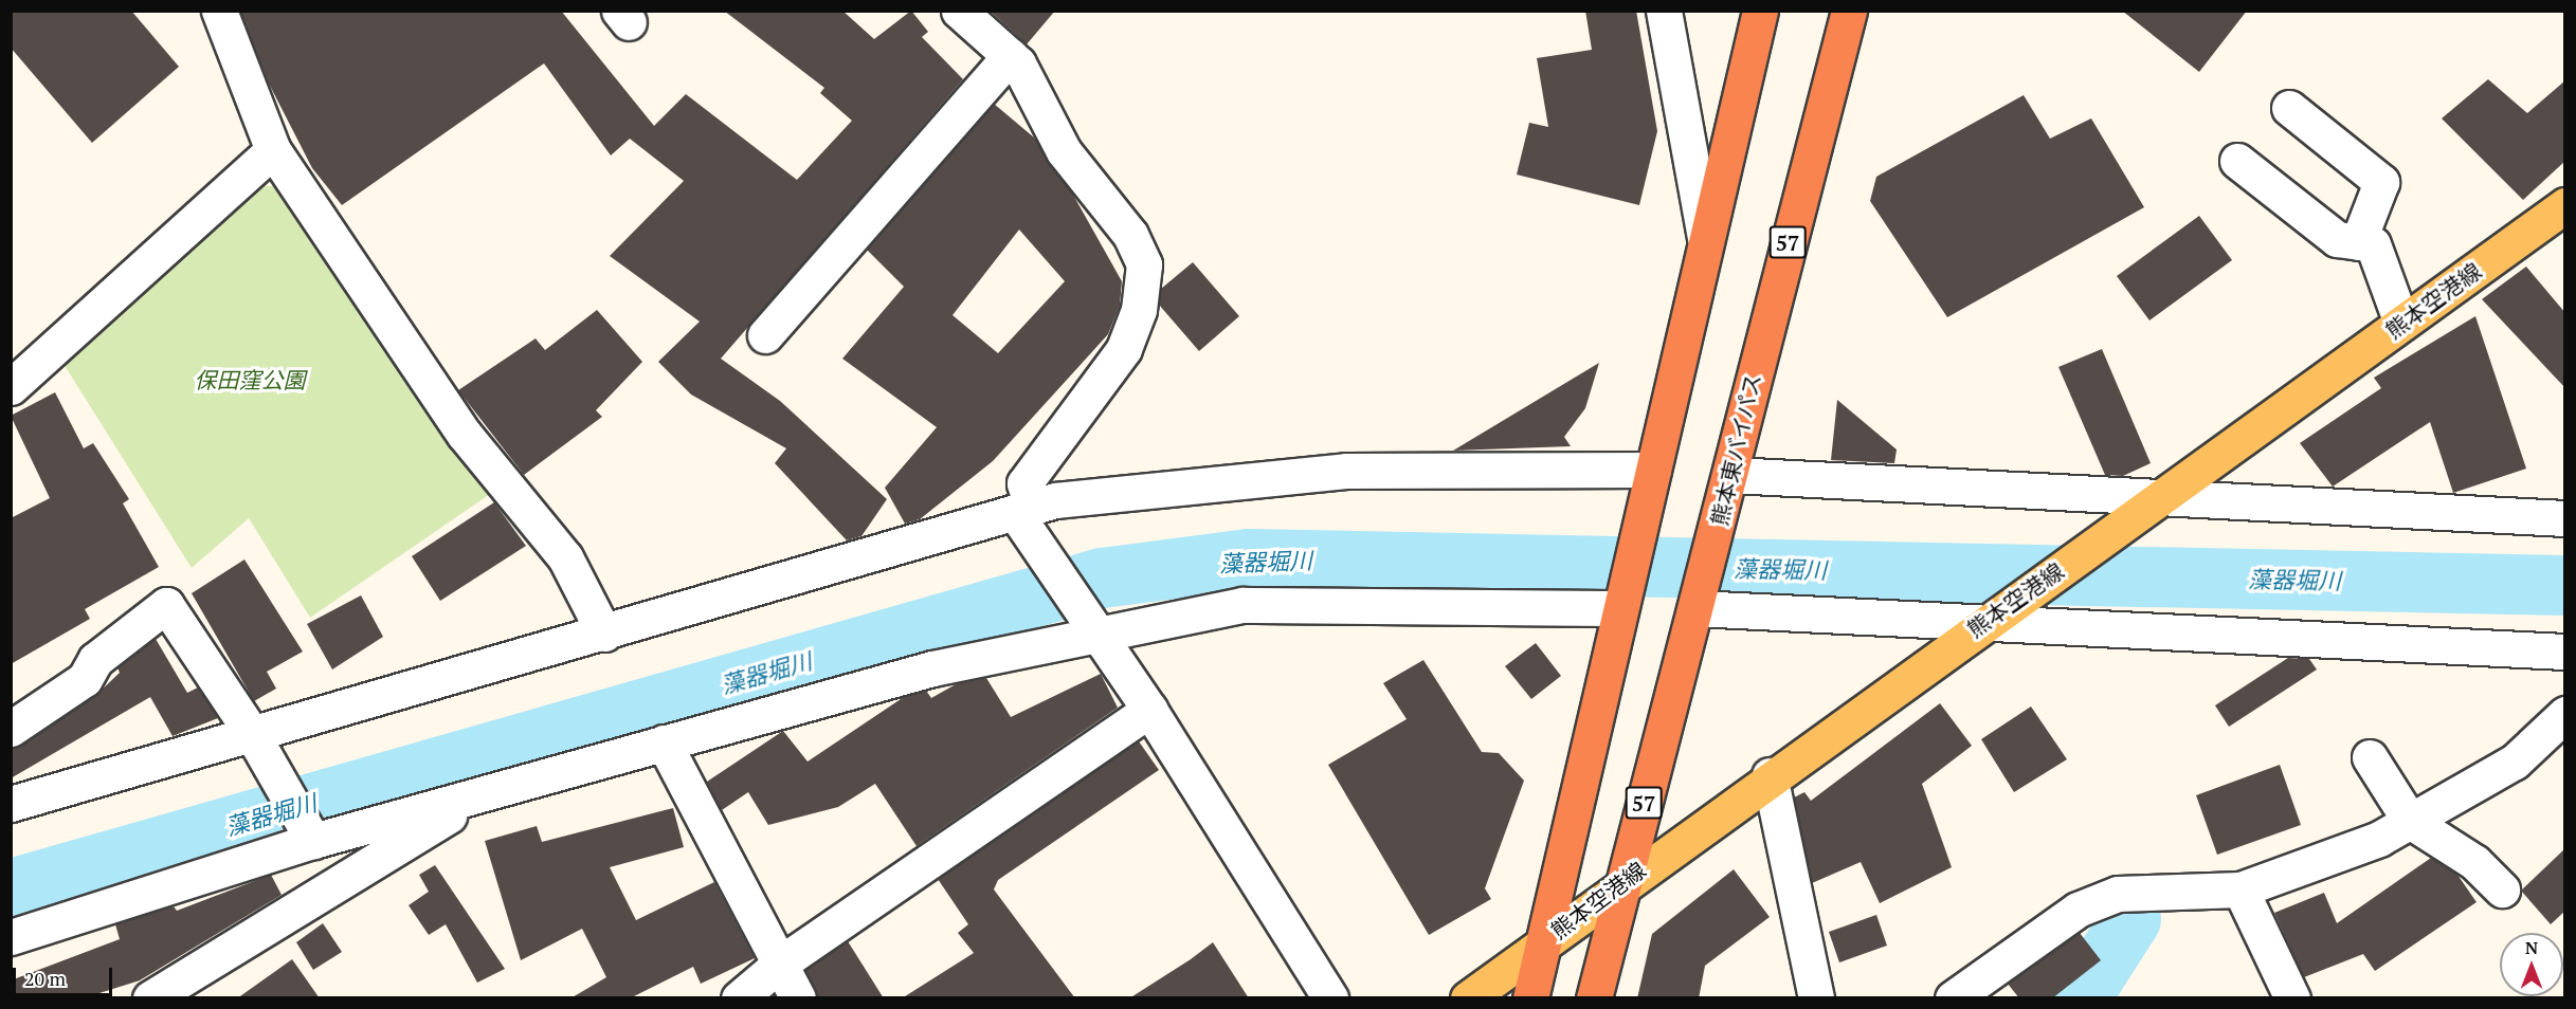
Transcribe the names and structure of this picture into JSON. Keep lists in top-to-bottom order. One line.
{"streets":{"highway":["57","熊本東バイパス"],"main road":["熊本空港線"]},"crossings":[["熊本空港線","熊本東バイパス"]],"water":["藻器堀川"],"parks":["保田窪公園"],"scale_bar":"20 m","north":"top"}
